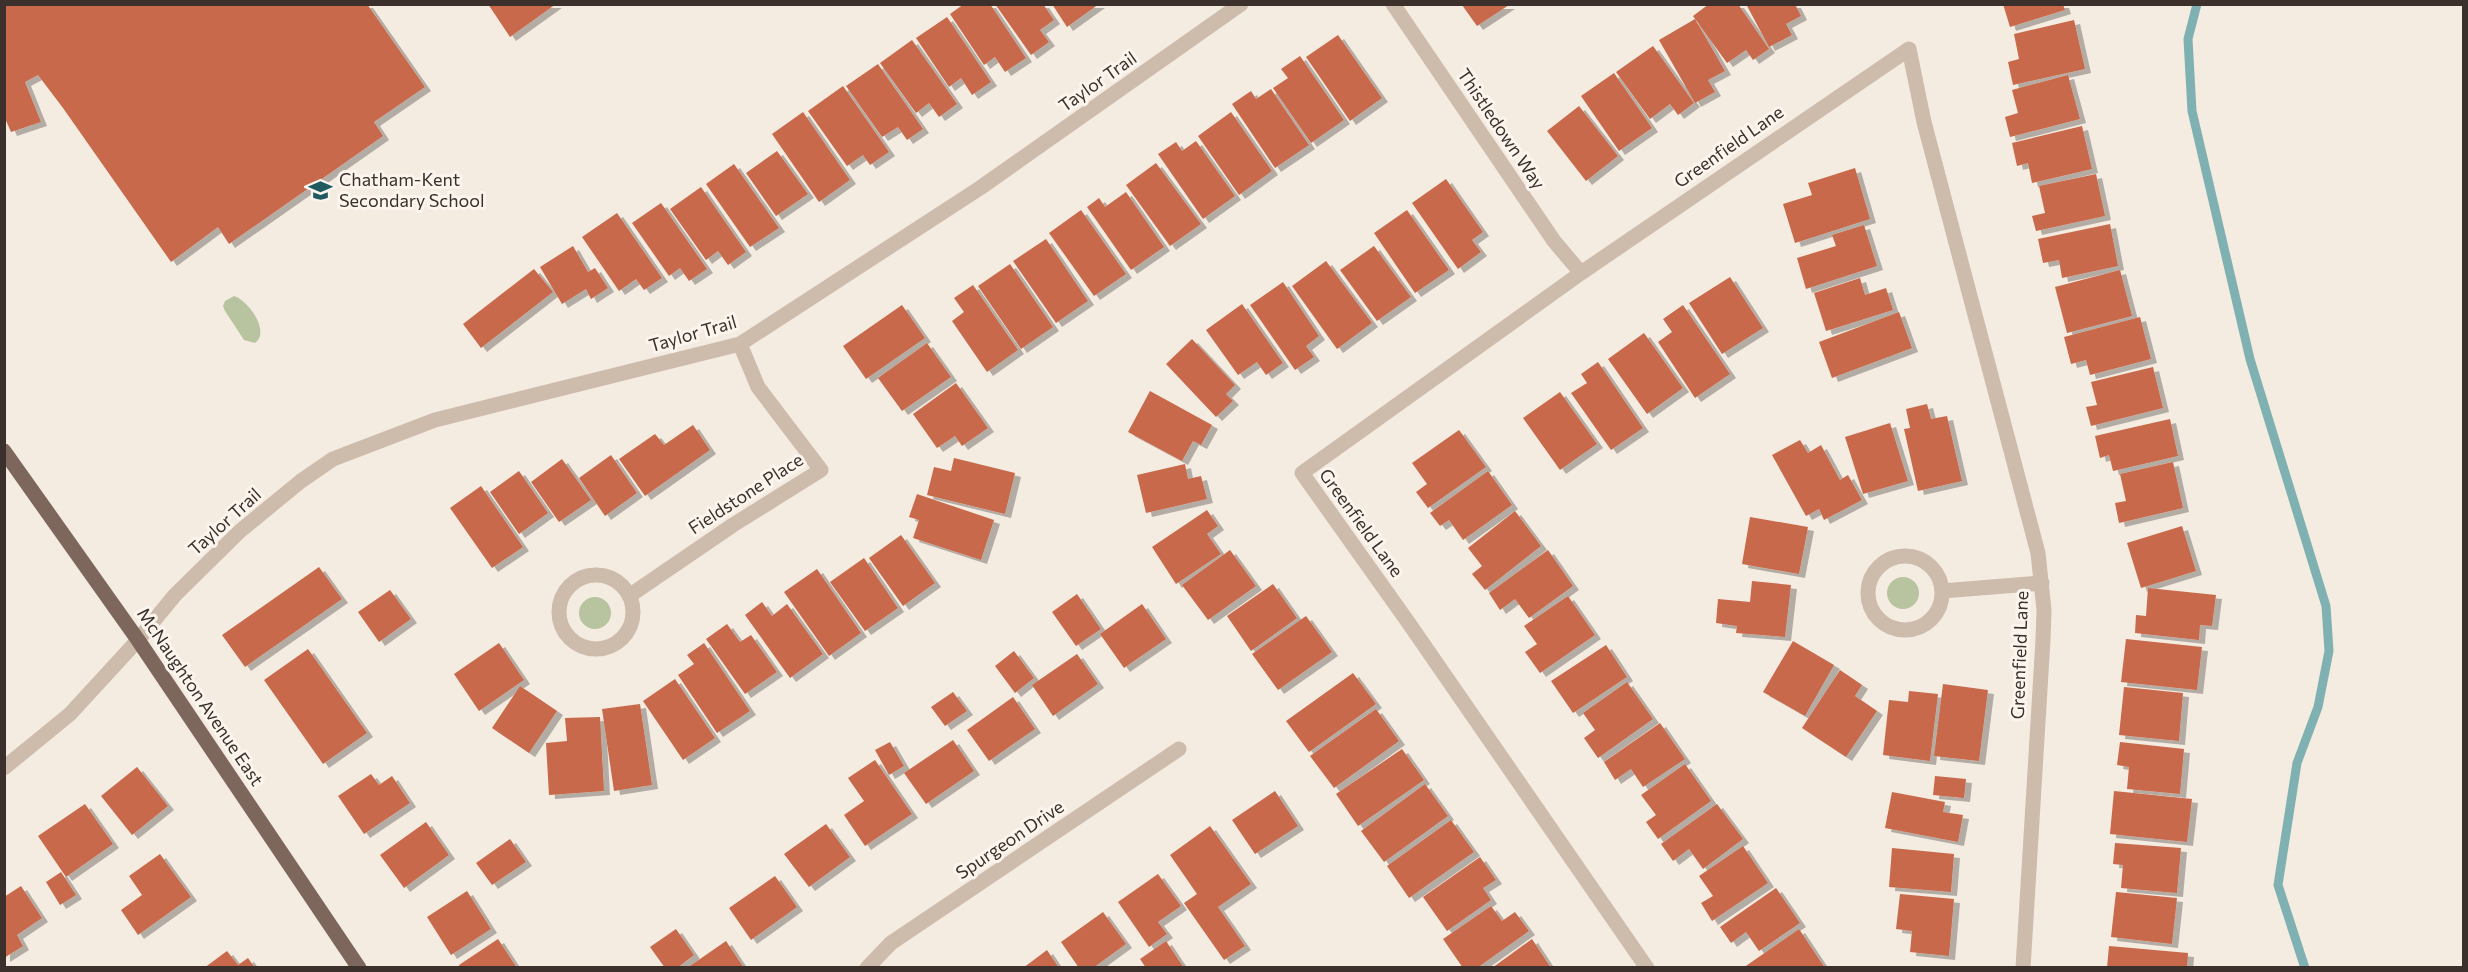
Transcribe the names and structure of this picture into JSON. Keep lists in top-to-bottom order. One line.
{"streets":{"main road":["McNaughton Avenue East"],"street":["Taylor Trail","Thistledown Way","Greenfield Lane","Fieldstone Place","Spurgeon Drive"]},"crossings":[["Taylor Trail","Fieldstone Place"],["Taylor Trail","McNaughton Avenue East"],["Thistledown Way","Greenfield Lane"]],"places":{"school or university":["Chatham-Kent Secondary School"]}}
